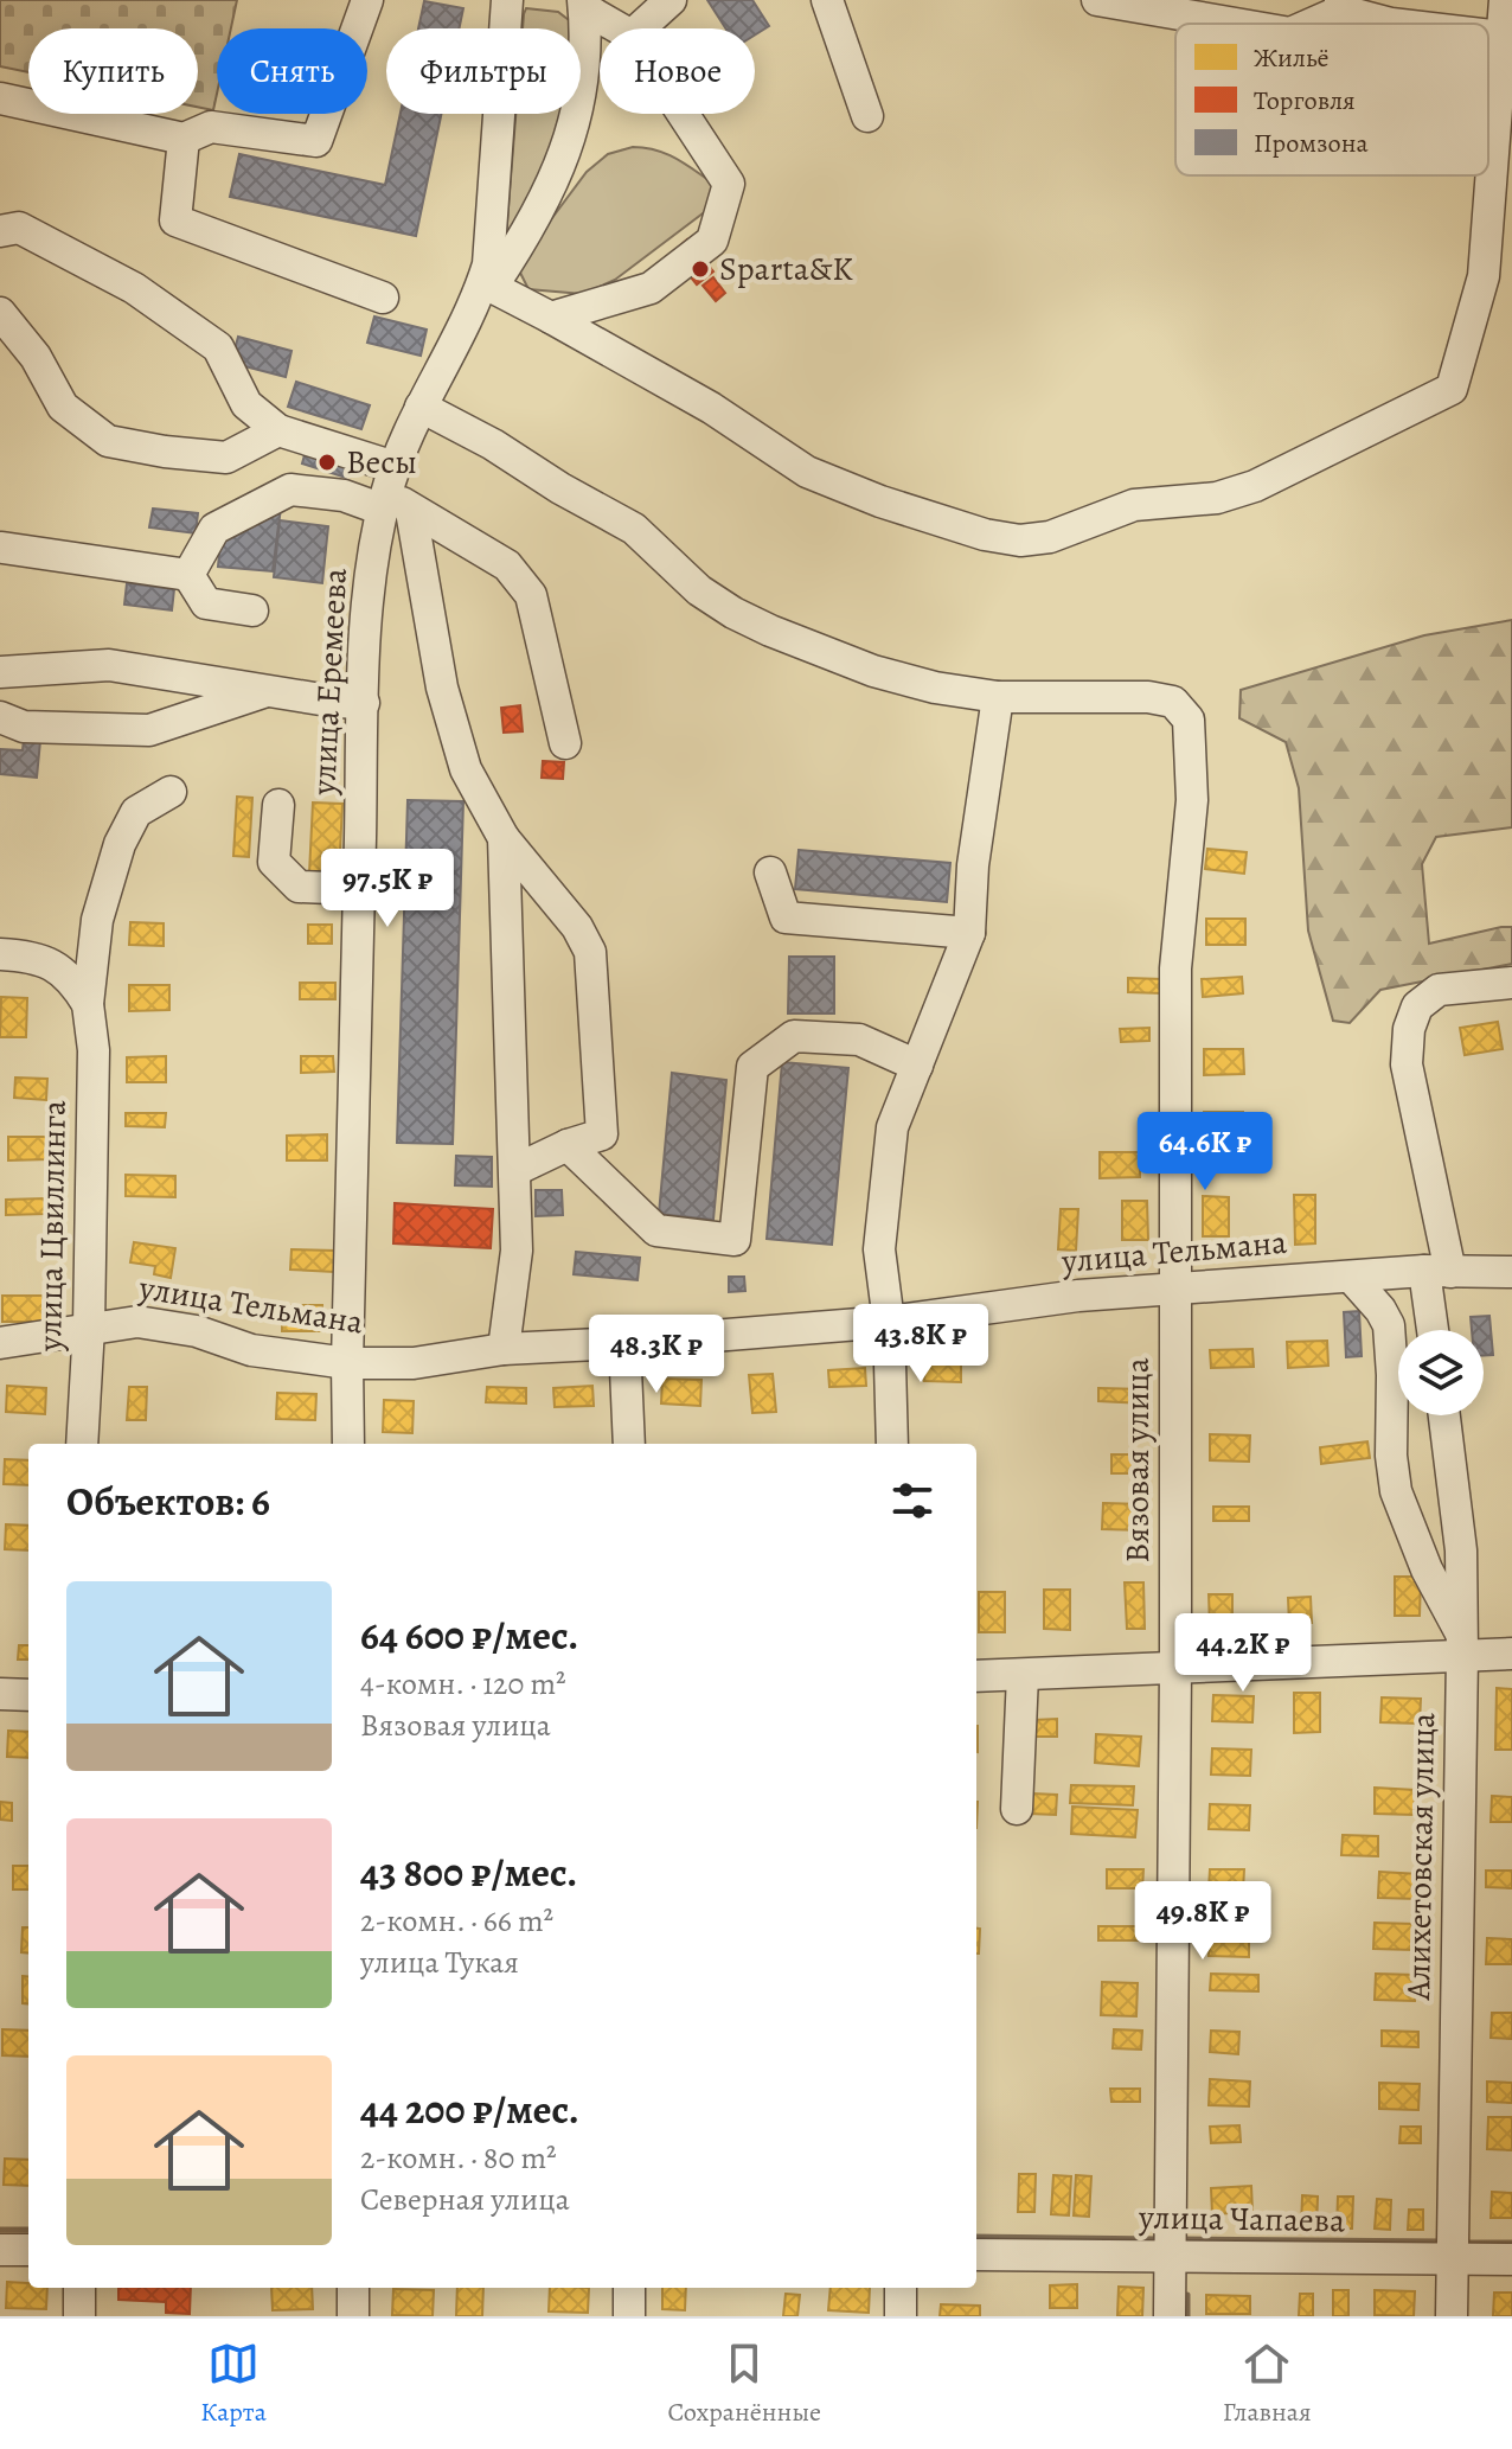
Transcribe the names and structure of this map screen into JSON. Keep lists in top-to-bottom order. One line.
{"streets":{"street":["улица Еремеева","улица Цвиллинга","улица Тельмана","Вязовая улица","Алихетовская улица","улица Чапаева"]},"crossings":[["улица Еремеева","улица Тельмана"],["улица Цвиллинга","улица Тельмана"],["улица Тельмана","Вязовая улица"],["Вязовая улица","улица Чапаева"],["Алихетовская улица","улица Чапаева"]],"places":["Sparta&K","Весы"],"legend":["Жильё","Торговля","Промзона"],"page":{"chip":["Купить","Снять","Фильтры","Новое"],"price":["97.5K ₽","64.6K ₽","43.8K ₽","48.3K ₽","44.2K ₽","49.8K ₽"],"heading":"Объектов: 6","list":[{"name":"64 600 ₽/мес.","note":"4-комн. · 120 m² · Вязовая улица"},{"name":"43 800 ₽/мес.","note":"2-комн. · 66 m² · улица Тукая"},{"name":"44 200 ₽/мес.","note":"2-комн. · 80 m² · Северная улица"}],"tabs":["Карта","Сохранённые","Главная"]}}
